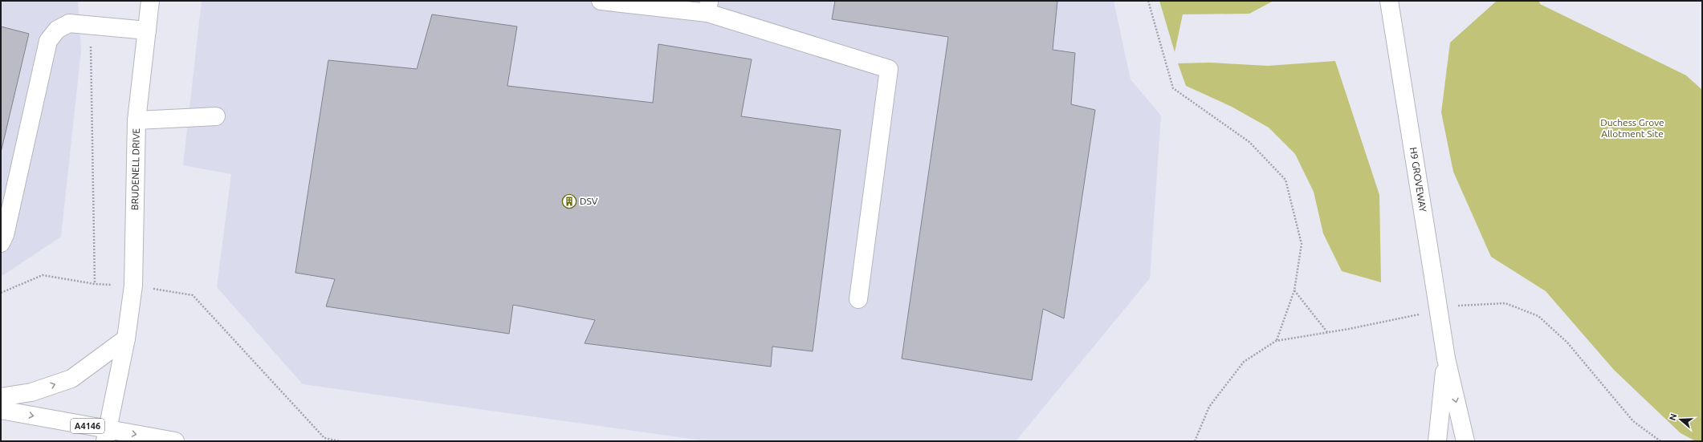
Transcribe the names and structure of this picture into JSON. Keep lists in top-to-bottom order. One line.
{"streets":{"main road":["BRUDENELL DRIVE","H9 GROVEWAY","A4146"]},"crossings":[["BRUDENELL DRIVE","A4146"]],"parks":["Duchess Grove Allotment Site"],"places":{"building":["DSV"]},"north":"left"}
